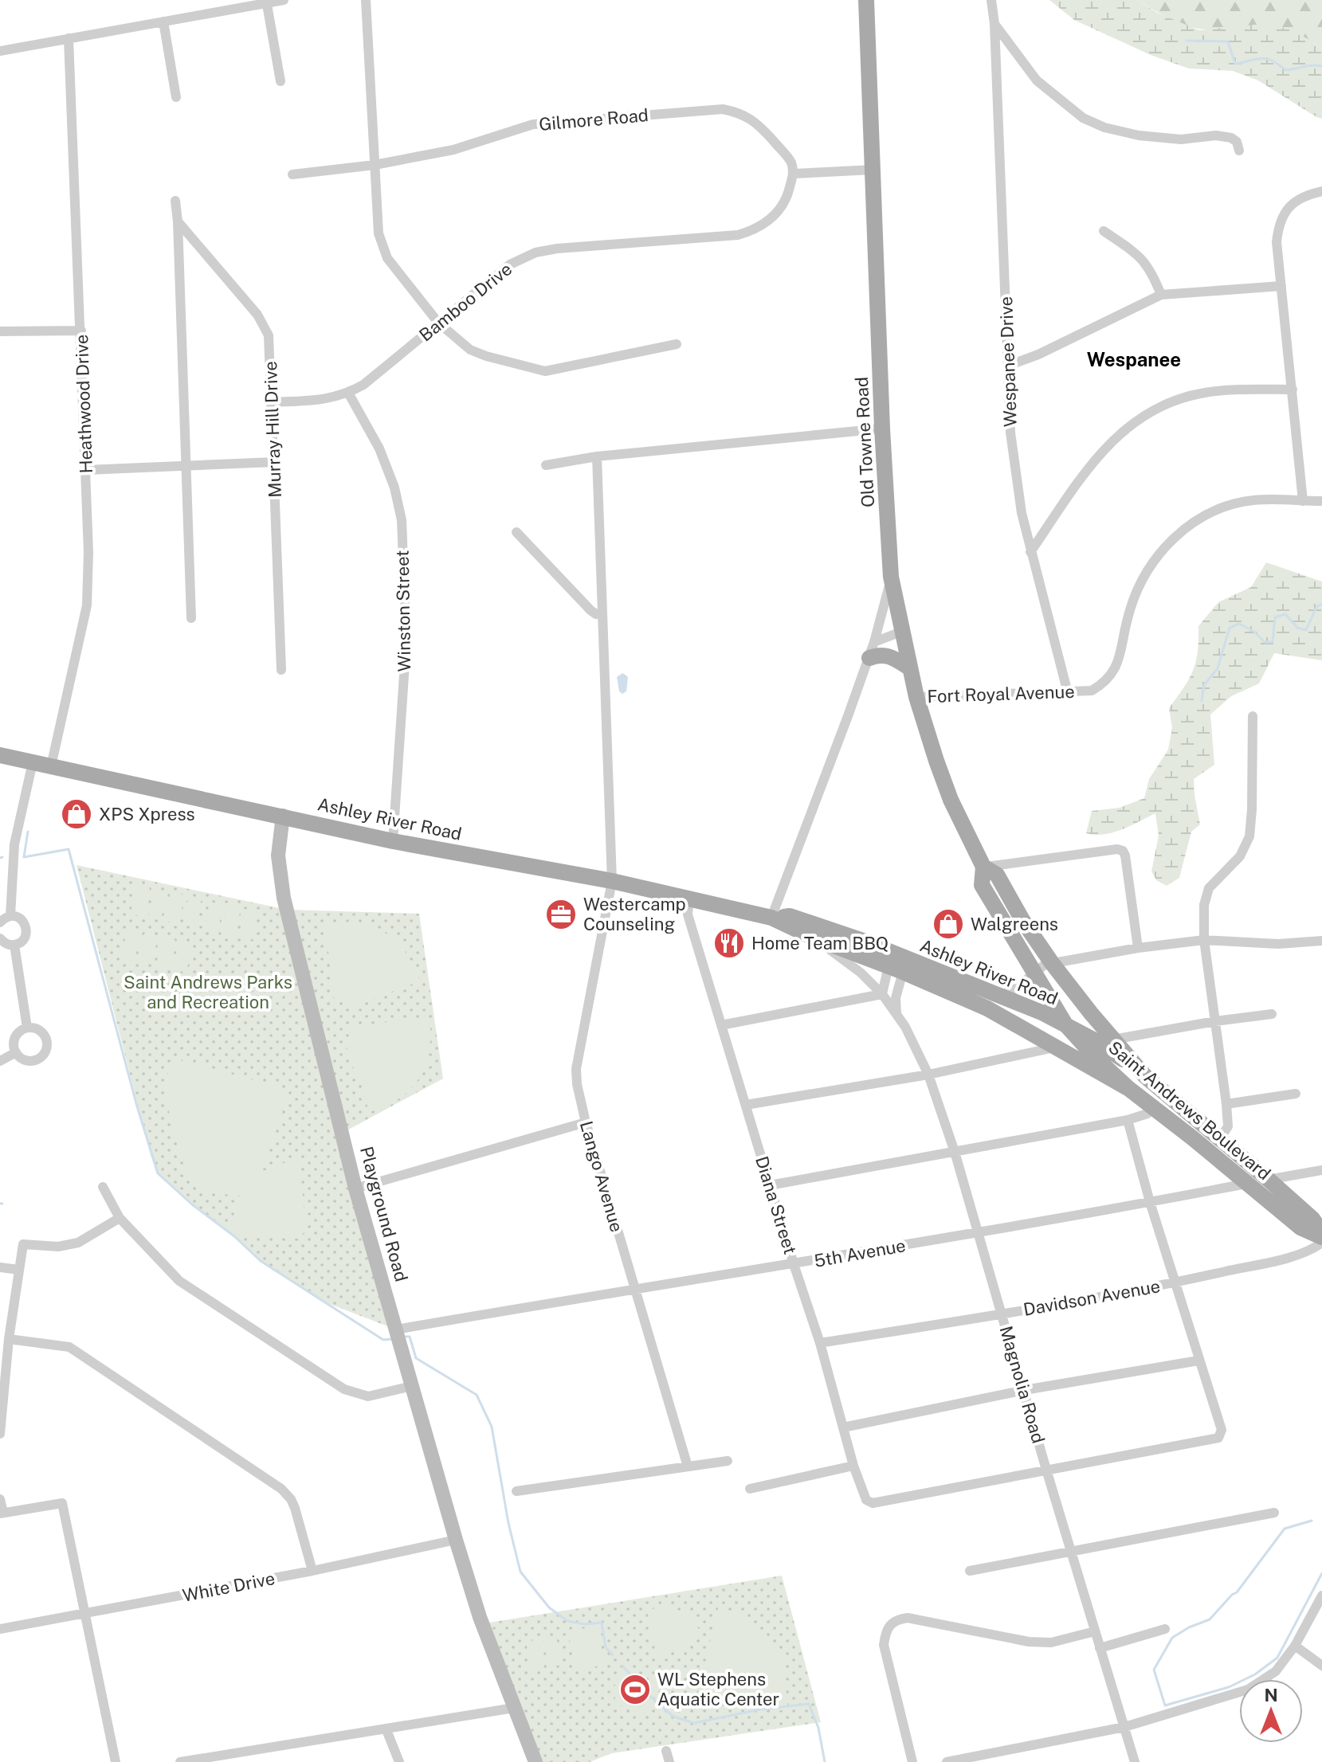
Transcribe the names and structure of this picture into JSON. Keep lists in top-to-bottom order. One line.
{"streets":{"main road":["Old Towne Road","Ashley River Road","Saint Andrews Boulevard","Playground Road"],"street":["Gilmore Road","Bamboo Drive","Wespanee Drive","Heathwood Drive","Murray Hill Drive","Winston Street","Fort Royal Avenue","Lango Avenue","Diana Street","5th Avenue","Davidson Avenue","Magnolia Road","White Drive"]},"crossings":[["Gilmore Road","Bamboo Drive"],["Bamboo Drive","Murray Hill Drive"],["Bamboo Drive","Winston Street"],["Wespanee Drive","Fort Royal Avenue"],["Heathwood Drive","Ashley River Road"],["Old Towne Road","Fort Royal Avenue"],["Old Towne Road","Saint Andrews Boulevard"],["Winston Street","Ashley River Road"],["Ashley River Road","Saint Andrews Boulevard"],["Ashley River Road","Lango Avenue"],["Ashley River Road","Diana Street"],["Ashley River Road","Playground Road"],["Ashley River Road","Magnolia Road"],["Saint Andrews Boulevard","5th Avenue"],["Lango Avenue","5th Avenue"],["Diana Street","5th Avenue"],["Diana Street","Davidson Avenue"],["Diana Street","Magnolia Road"],["Playground Road","5th Avenue"],["Playground Road","White Drive"],["5th Avenue","Magnolia Road"],["Davidson Avenue","Magnolia Road"]],"districts":["Wespanee"],"parks":["Saint Andrews Parks and Recreation"],"places":{"shop":["XPS Xpress","Walgreens"],"office":["Westercamp Counseling"],"restaurant":["Home Team BBQ"],"sports":["WL Stephens Aquatic Center"]},"north":"top"}
